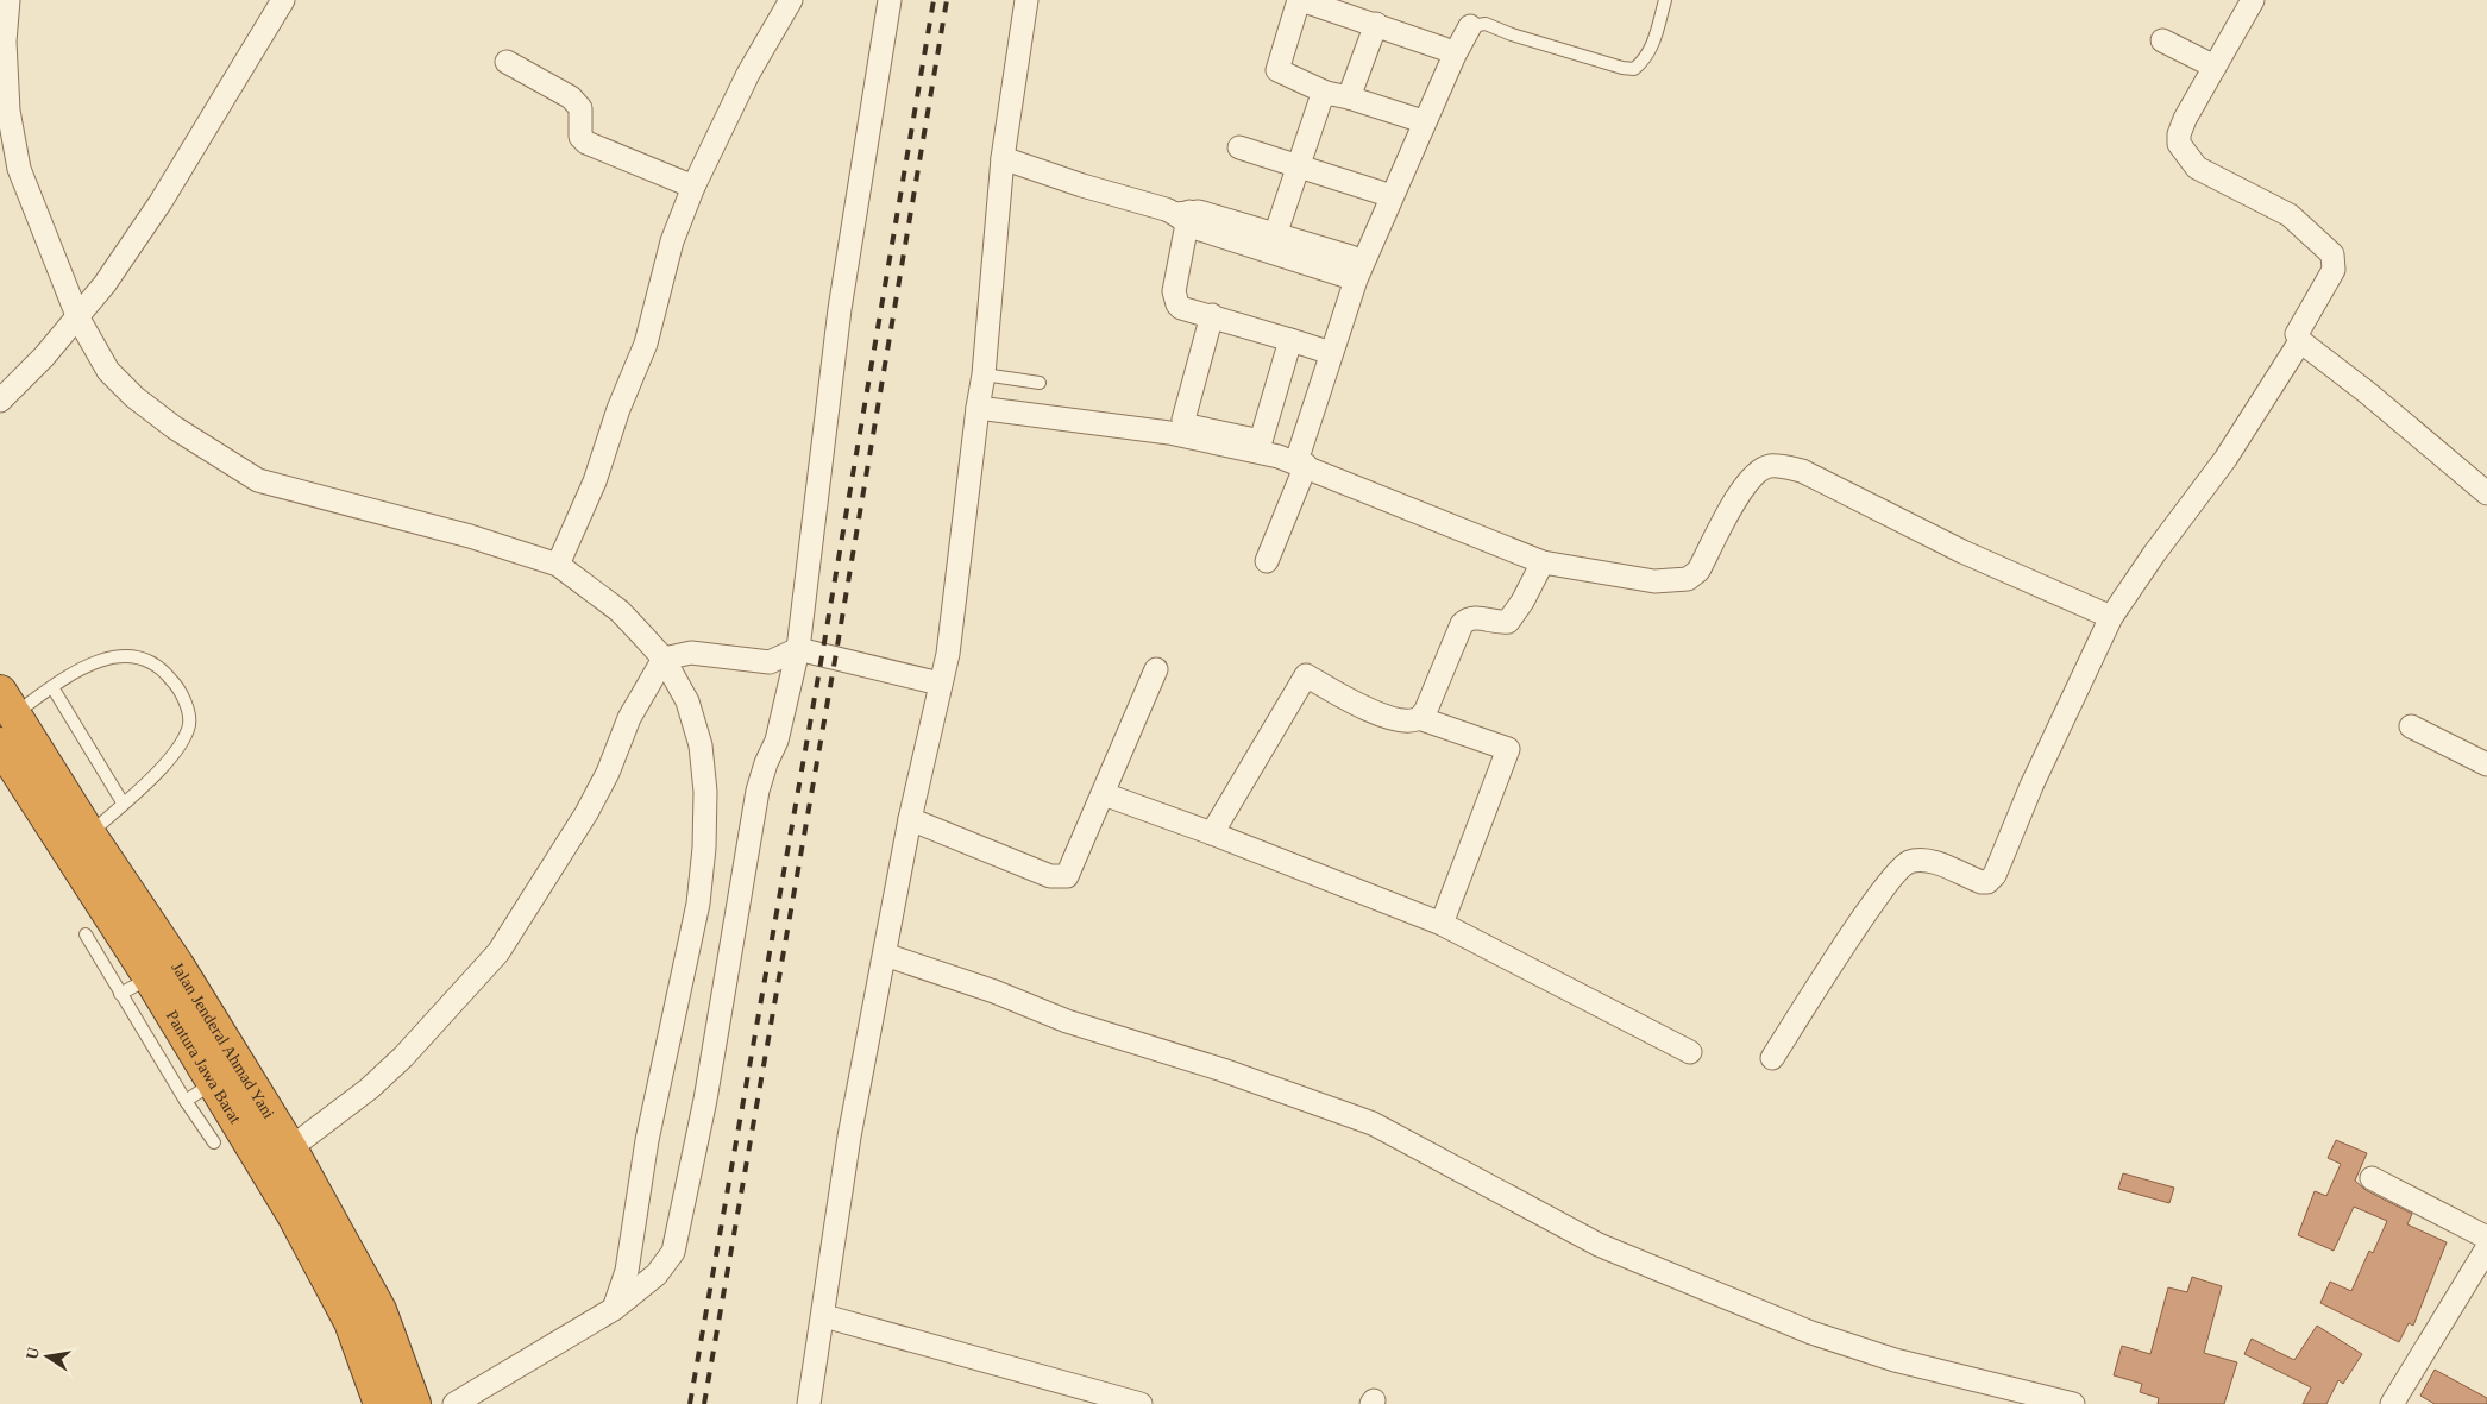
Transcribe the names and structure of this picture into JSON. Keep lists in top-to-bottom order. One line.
{"streets":{"highway":["Jalan Jenderal Ahmad Yani","Pantura Jawa Barat"]},"north":"left"}
